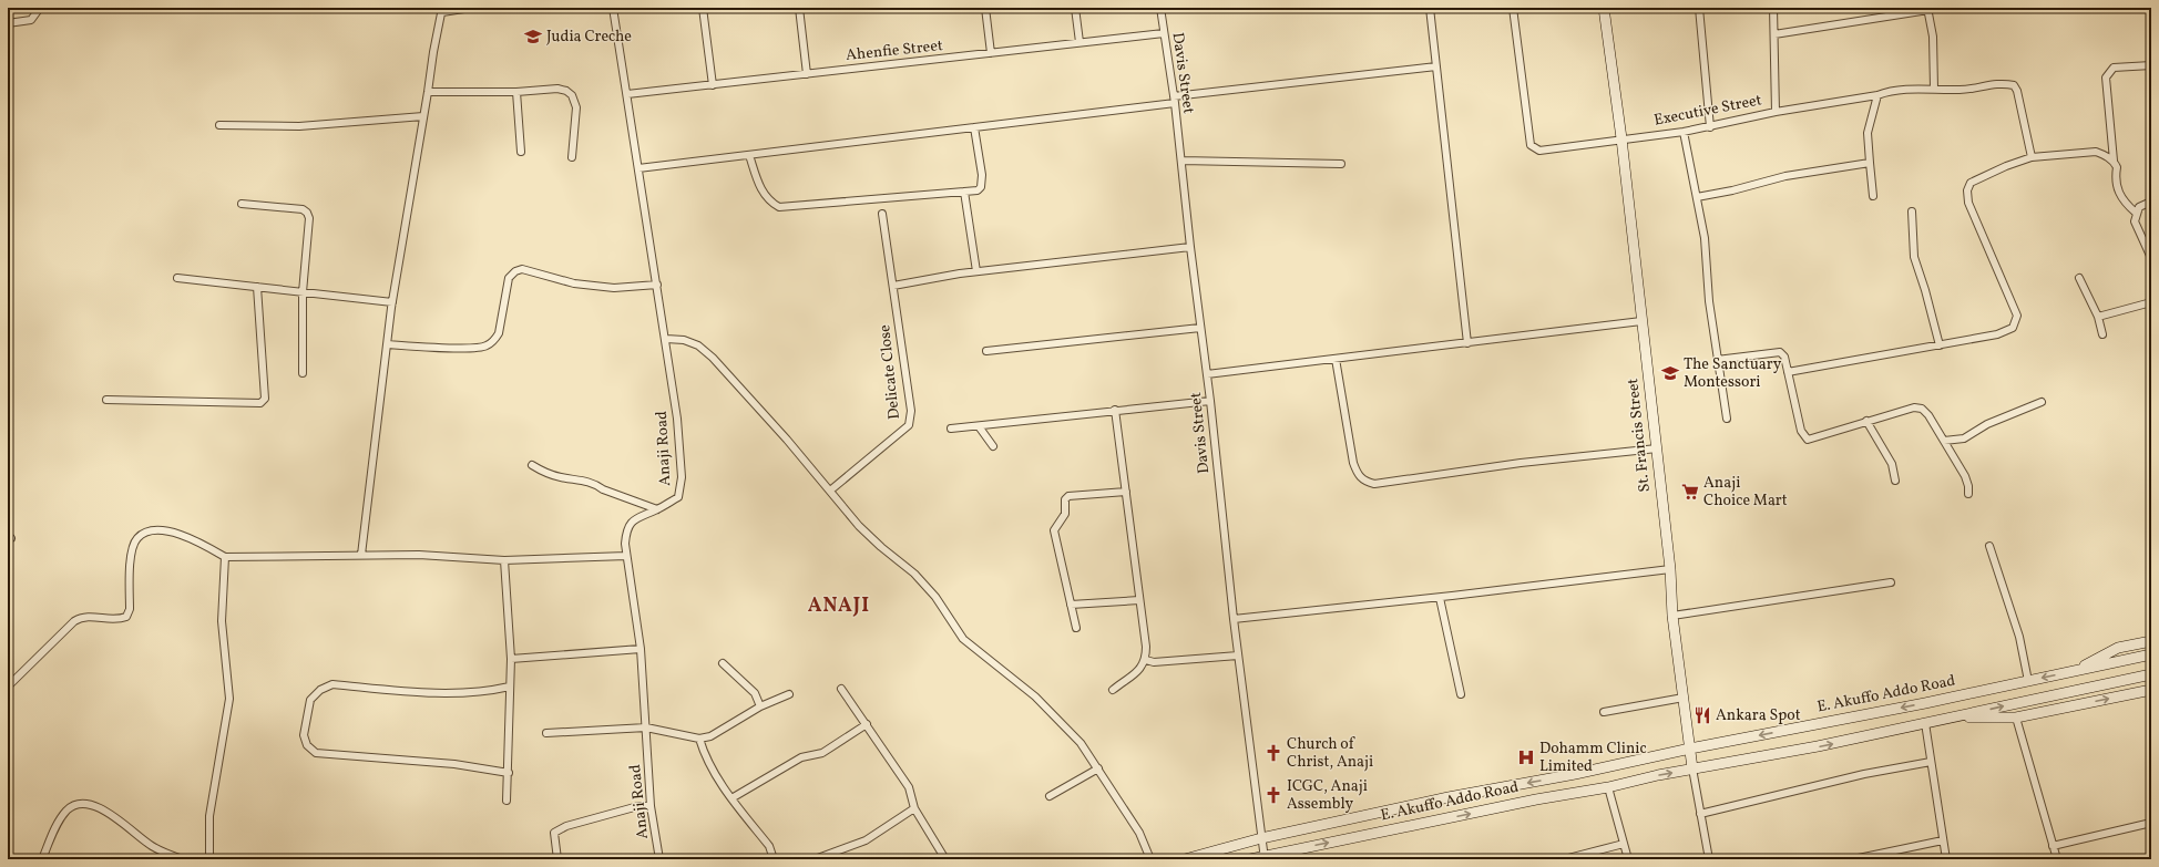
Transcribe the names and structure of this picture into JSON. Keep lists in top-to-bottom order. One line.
{"streets":{"main road":["St. Francis Street","E. Akuffo Addo Road"],"street":["Ahenfie Street","Davis Street","Executive Street","Delicate Close","Anaji Road"]},"crossings":[["Ahenfie Street","Davis Street"],["Ahenfie Street","Anaji Road"],["Davis Street","E. Akuffo Addo Road"],["Executive Street","St. Francis Street"],["St. Francis Street","E. Akuffo Addo Road"]],"districts":["ANAJI"],"places":{"school or university":["Judia Creche","The Sanctuary Montessori"],"supermarket":["Anaji Choice Mart"],"restaurant":["Ankara Spot"],"church":["Church of Christ, Anaji","ICGC, Anaji Assembly"],"hospital":["Dohamm Clinic Limited"]}}
